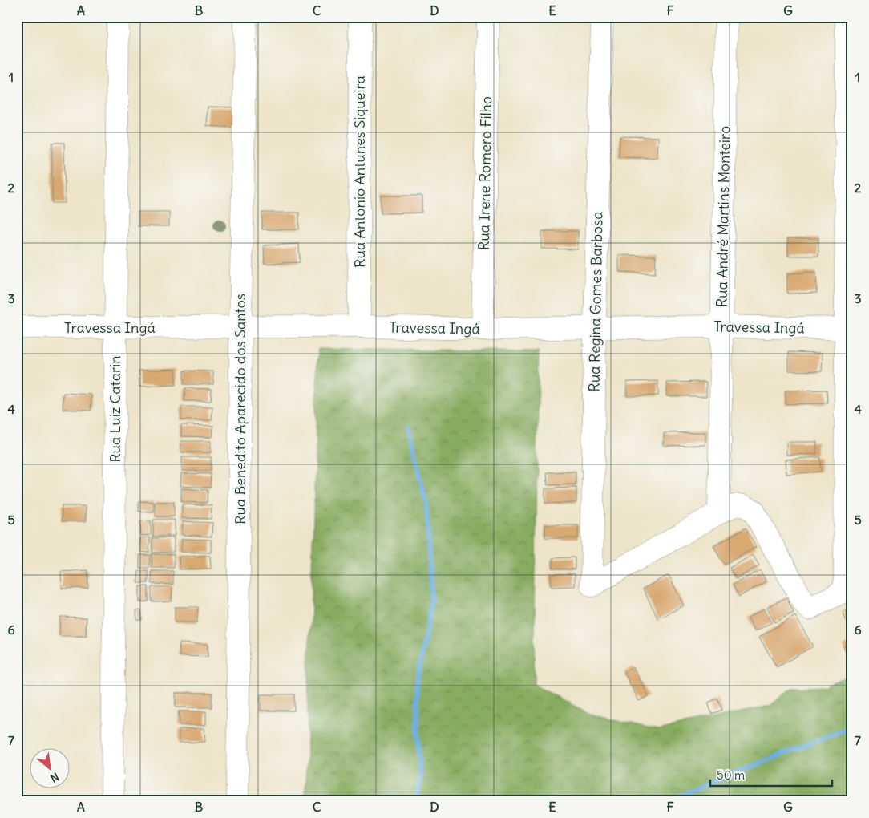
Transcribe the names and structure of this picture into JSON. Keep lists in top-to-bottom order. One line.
{"streets":{"street":["Rua Antonio Antunes Siqueira","Rua Irene Romero Filho","Rua André Martins Monteiro","Rua Regina Gomes Barbosa","Travessa Ingá","Rua Luiz Catarin","Rua Benedito Aparecido dos Santos"]},"crossings":[["Rua Antonio Antunes Siqueira","Travessa Ingá"],["Rua Irene Romero Filho","Travessa Ingá"],["Rua André Martins Monteiro","Rua Regina Gomes Barbosa"],["Rua André Martins Monteiro","Travessa Ingá"],["Rua Regina Gomes Barbosa","Travessa Ingá"],["Travessa Ingá","Rua Luiz Catarin"],["Travessa Ingá","Rua Benedito Aparecido dos Santos"]],"scale_bar":"50 m","north":"bottom right","grid":{"columns":["A","B","C","D","E","F","G"],"rows":["1","2","3","4","5","6","7"]}}
